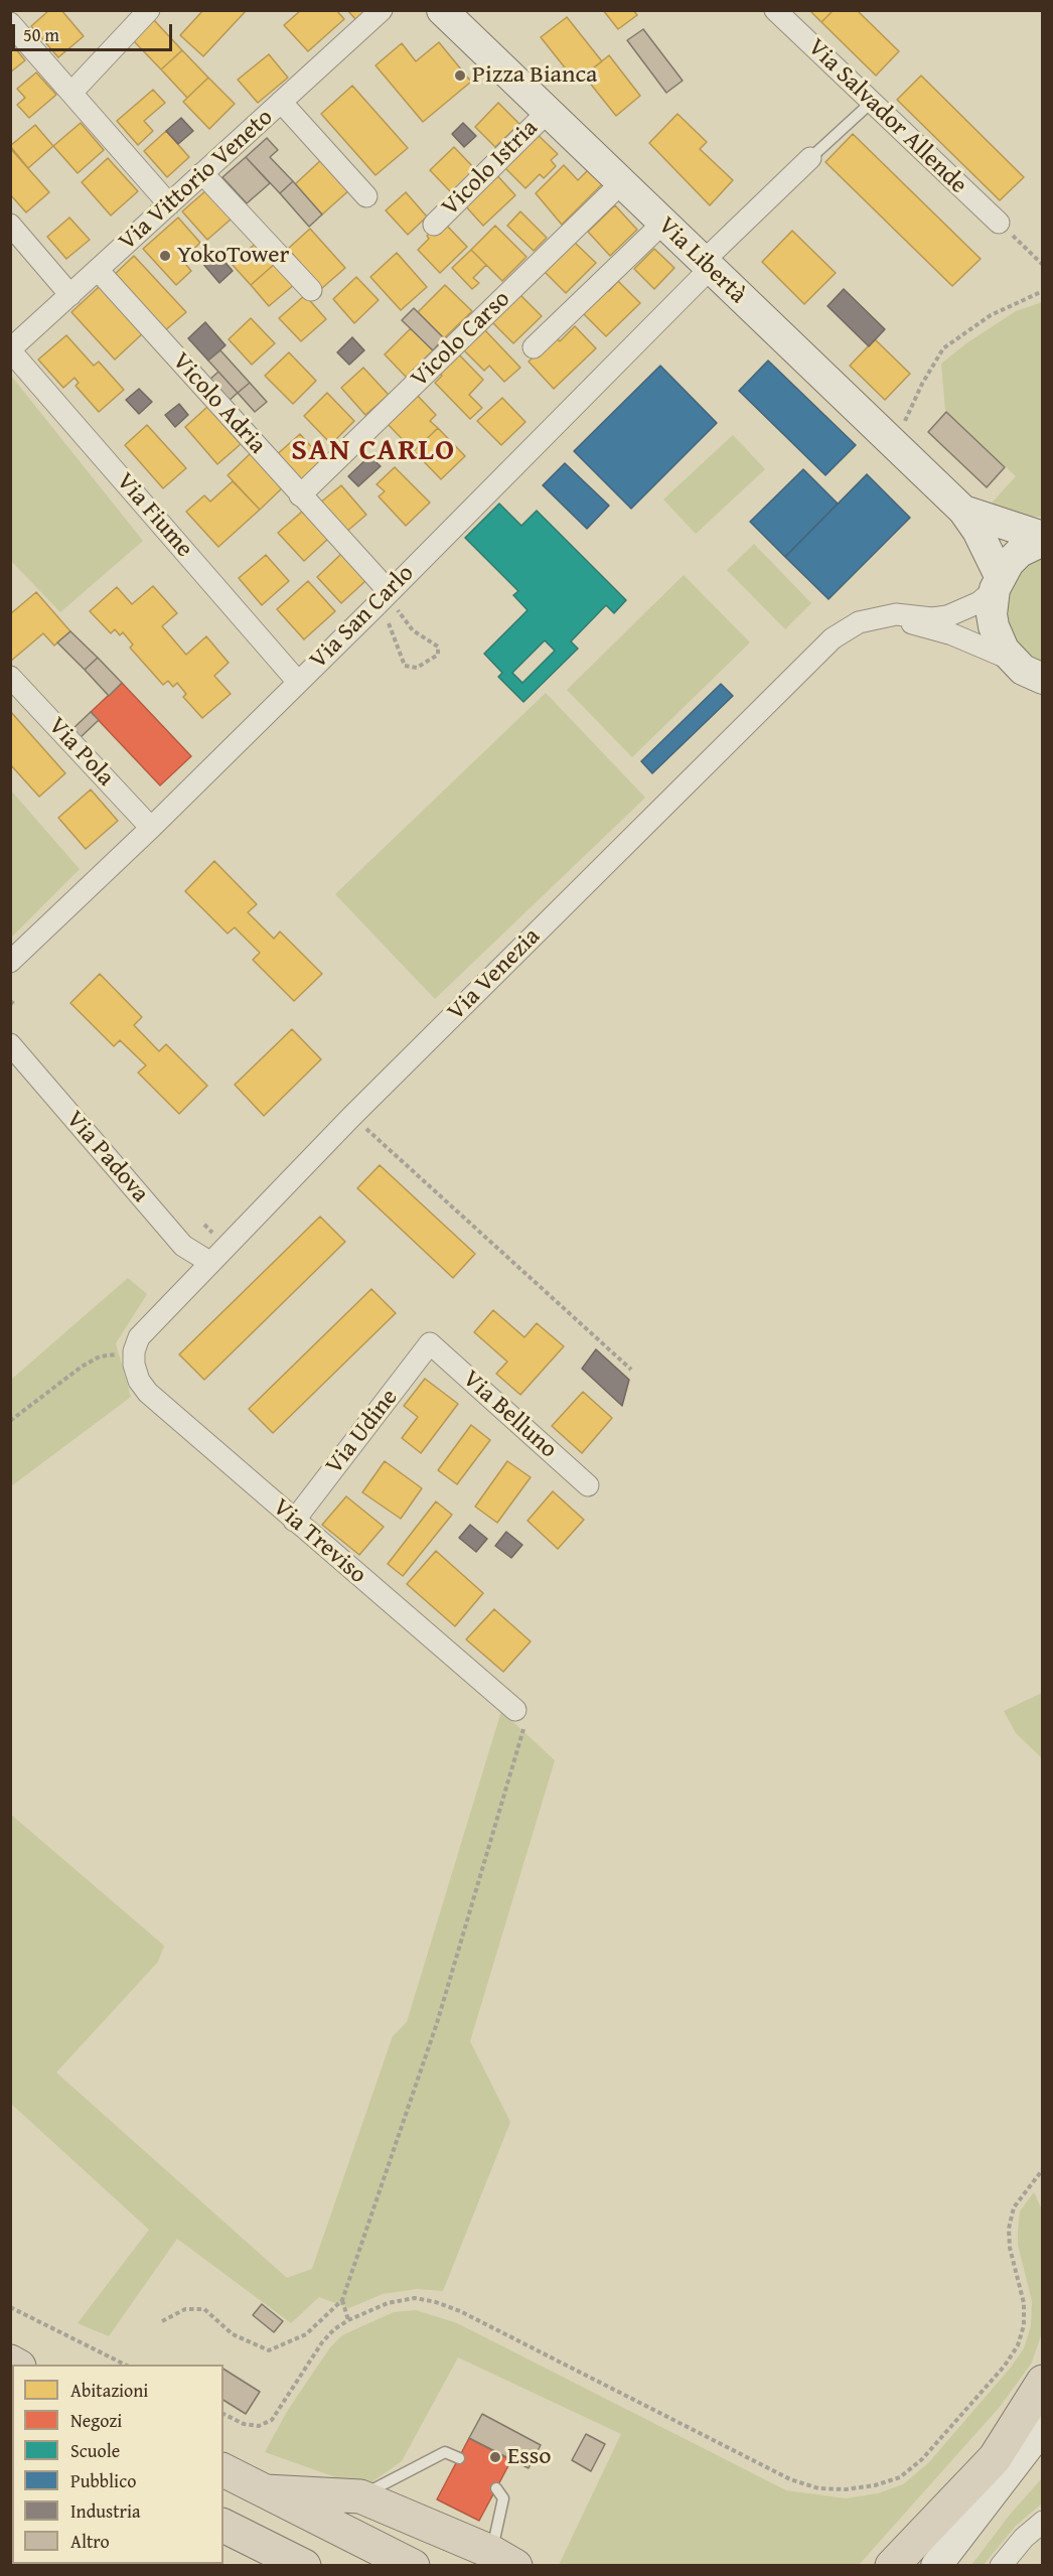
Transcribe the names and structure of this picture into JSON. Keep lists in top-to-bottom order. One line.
{"streets":{"street":["Via Salvador Allende","Vicolo Istria","Via Vittorio Veneto","Via Libertà","Vicolo Carso","Vicolo Adria","Via Fiume","Via San Carlo","Via Pola","Via Venezia","Via Padova","Via Belluno","Via Udine","Via Treviso"]},"crossings":[["Vicolo Istria","Via Libertà"],["Via Vittorio Veneto","Vicolo Adria"],["Via Vittorio Veneto","Via Fiume"],["Via Libertà","Vicolo Carso"],["Via Libertà","Via San Carlo"],["Via Libertà","Via Venezia"],["Vicolo Carso","Vicolo Adria"],["Vicolo Adria","Via San Carlo"],["Via Fiume","Via San Carlo"],["Via San Carlo","Via Pola"],["Via Venezia","Via Padova"],["Via Venezia","Via Treviso"],["Via Belluno","Via Udine"],["Via Udine","Via Treviso"]],"districts":["SAN CARLO"],"places":["Pizza Bianca","YokoTower","Esso"],"legend":["Abitazioni","Negozi","Scuole","Pubblico","Industria","Altro"],"scale_bar":"50 m"}
